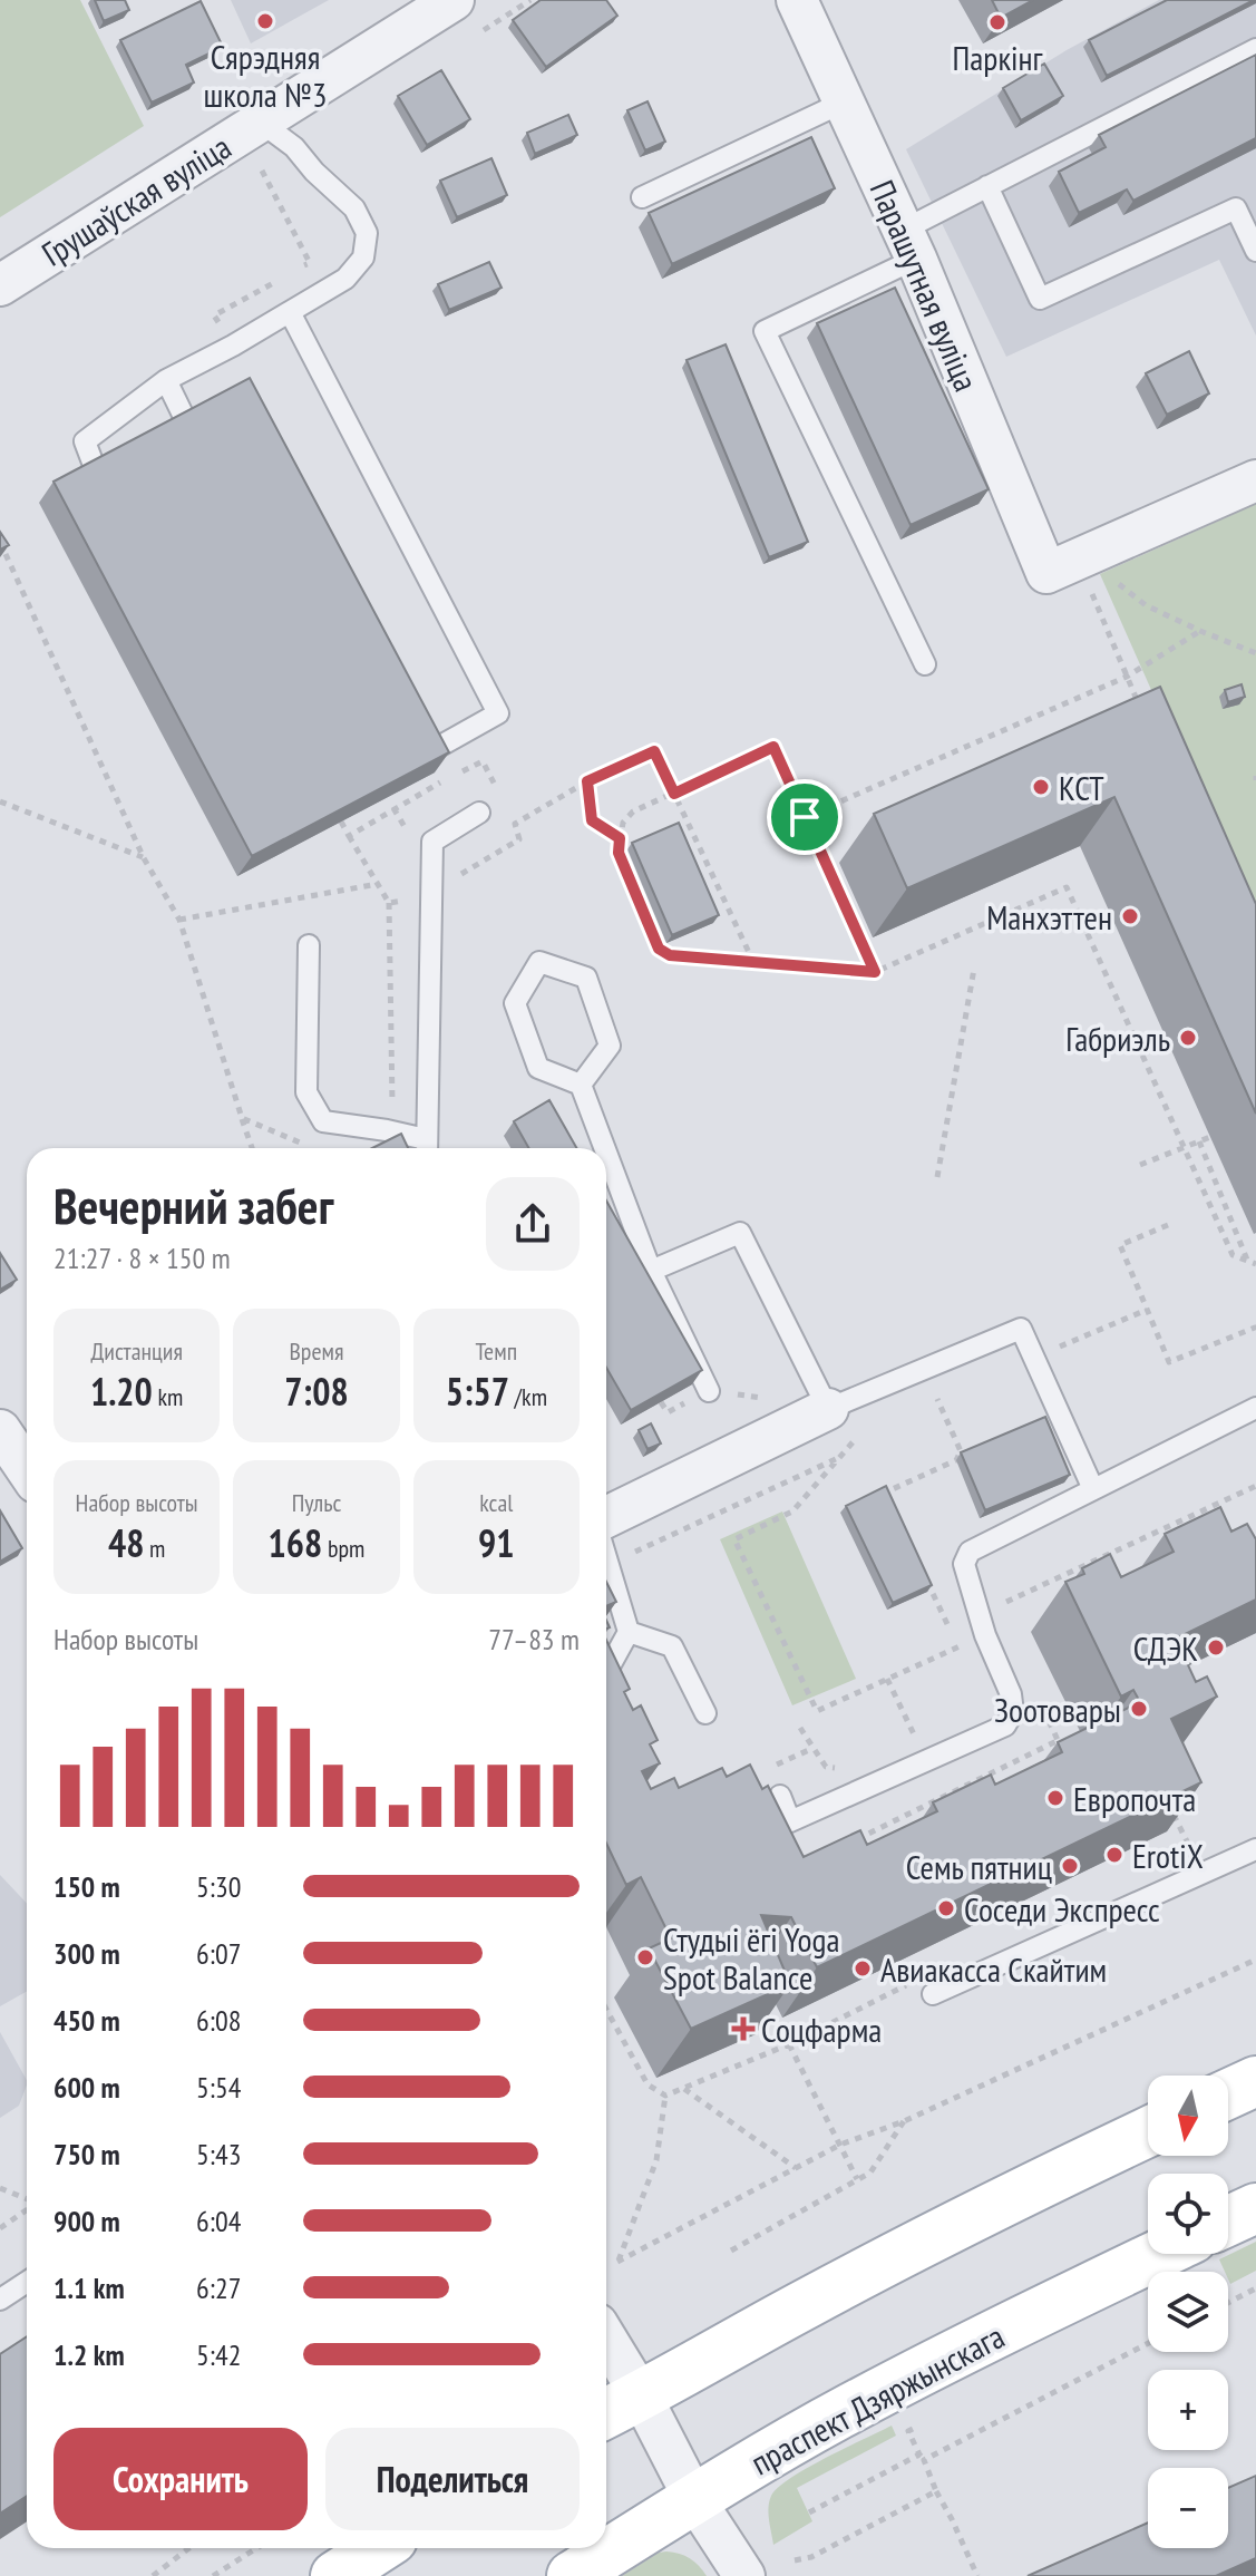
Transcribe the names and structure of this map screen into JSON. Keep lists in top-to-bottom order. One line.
{"streets":{"main road":["праспект Дзяржынскага"],"street":["Грушаўская вуліца","Парашутная вуліца"]},"places":{"other":["Сярэдняя школа №3","Паркінг","КСТ","Манхэттен","Габриэль","СДЭК","Зоотовары","Европочта","ErotiX","Семь пятниц","Соседи Экспресс","Студыі ёгі Yoga Spot Balance","Авиакасса Скайтим"],"health":["Соцфарма"]},"north":"bottom","page":{"heading":["Вечерний забег","21:27 · 8 × 150 m"],"stats":[["Дистанция","1.20 km"],["Время","7:08"],["Темп","5:57 /km"],["Набор высоты","48 m"],["Пульс","168 bpm"],["kcal","91"]],"chart":["Набор высоты","77–83 m"],"list":[{"name":"150 m","note":"5:30"},{"name":"300 m","note":"6:07"},{"name":"450 m","note":"6:08"},{"name":"600 m","note":"5:54"},{"name":"750 m","note":"5:43"},{"name":"900 m","note":"6:04"},{"name":"1.1 km","note":"6:27"},{"name":"1.2 km","note":"5:42"}],"map_buttons":["+","−"],"buttons":["Сохранить","Поделиться"]}}
